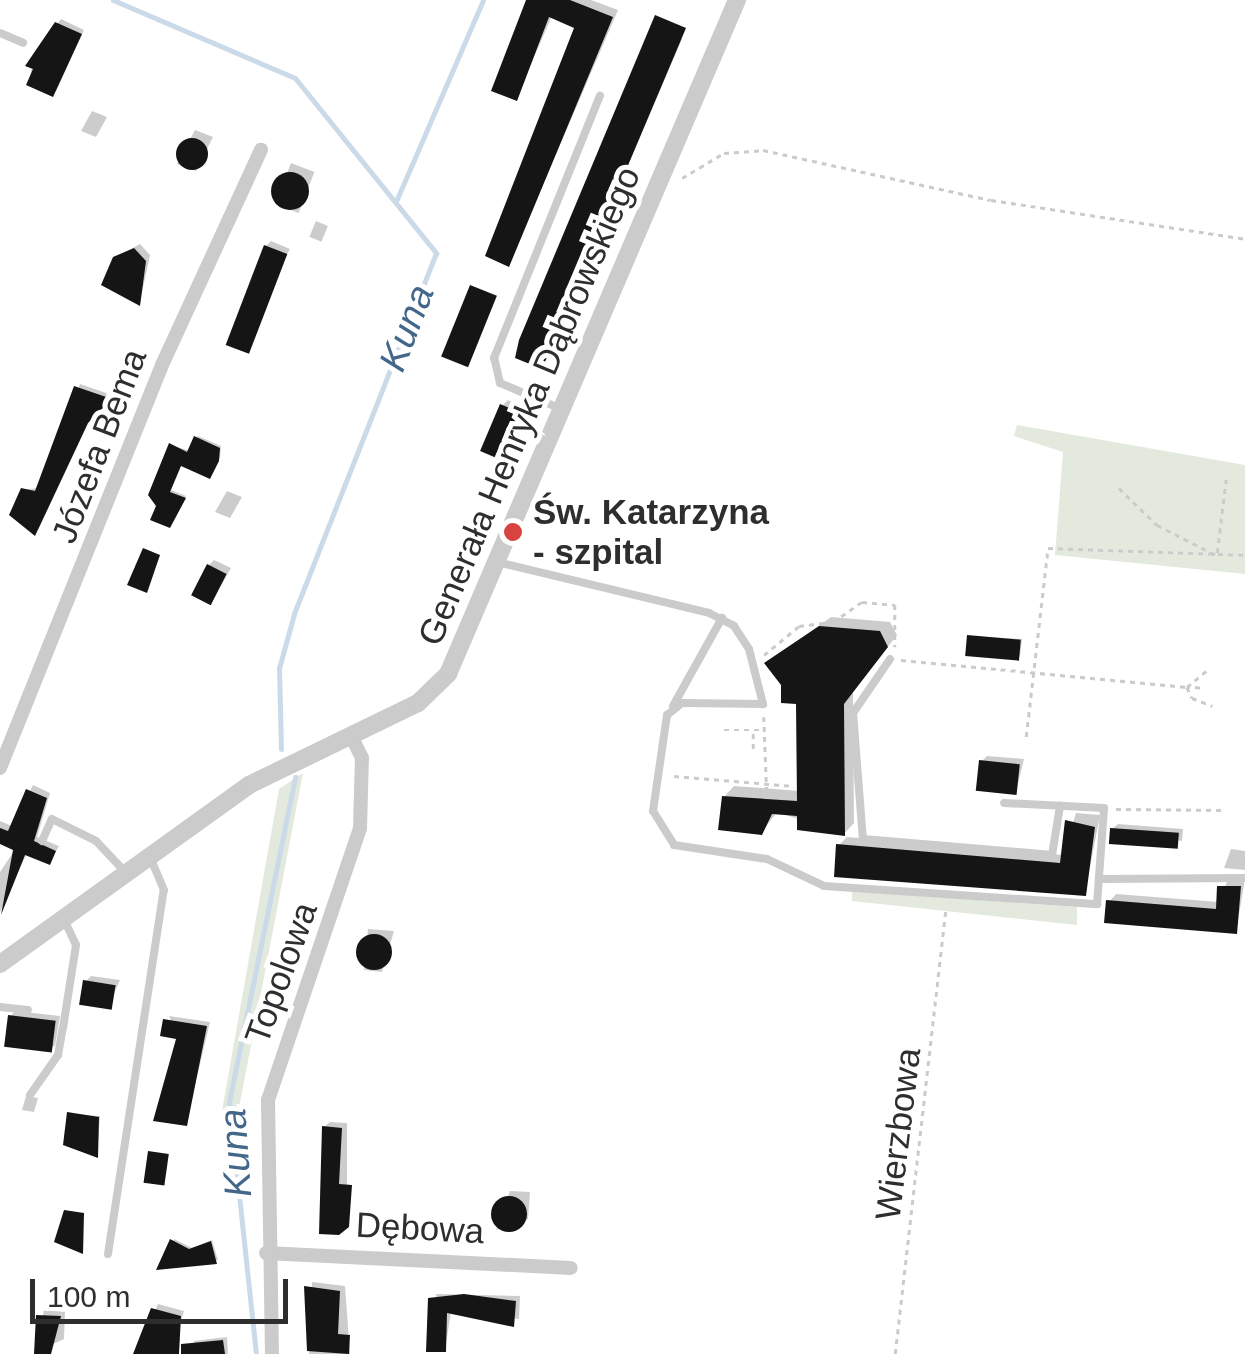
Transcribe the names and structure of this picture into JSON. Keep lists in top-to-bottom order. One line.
{"streets":{"street":["Generała Henryka Dąbrowskiego","Józefa Bema","Topolowa","Dębowa"],"path":["Wierzbowa"]},"crossings":[["Generała Henryka Dąbrowskiego","Topolowa"],["Topolowa","Dębowa"]],"water":["Kuna"],"places":["Św. Katarzyna - szpital"],"scale_bar":"100 m"}
